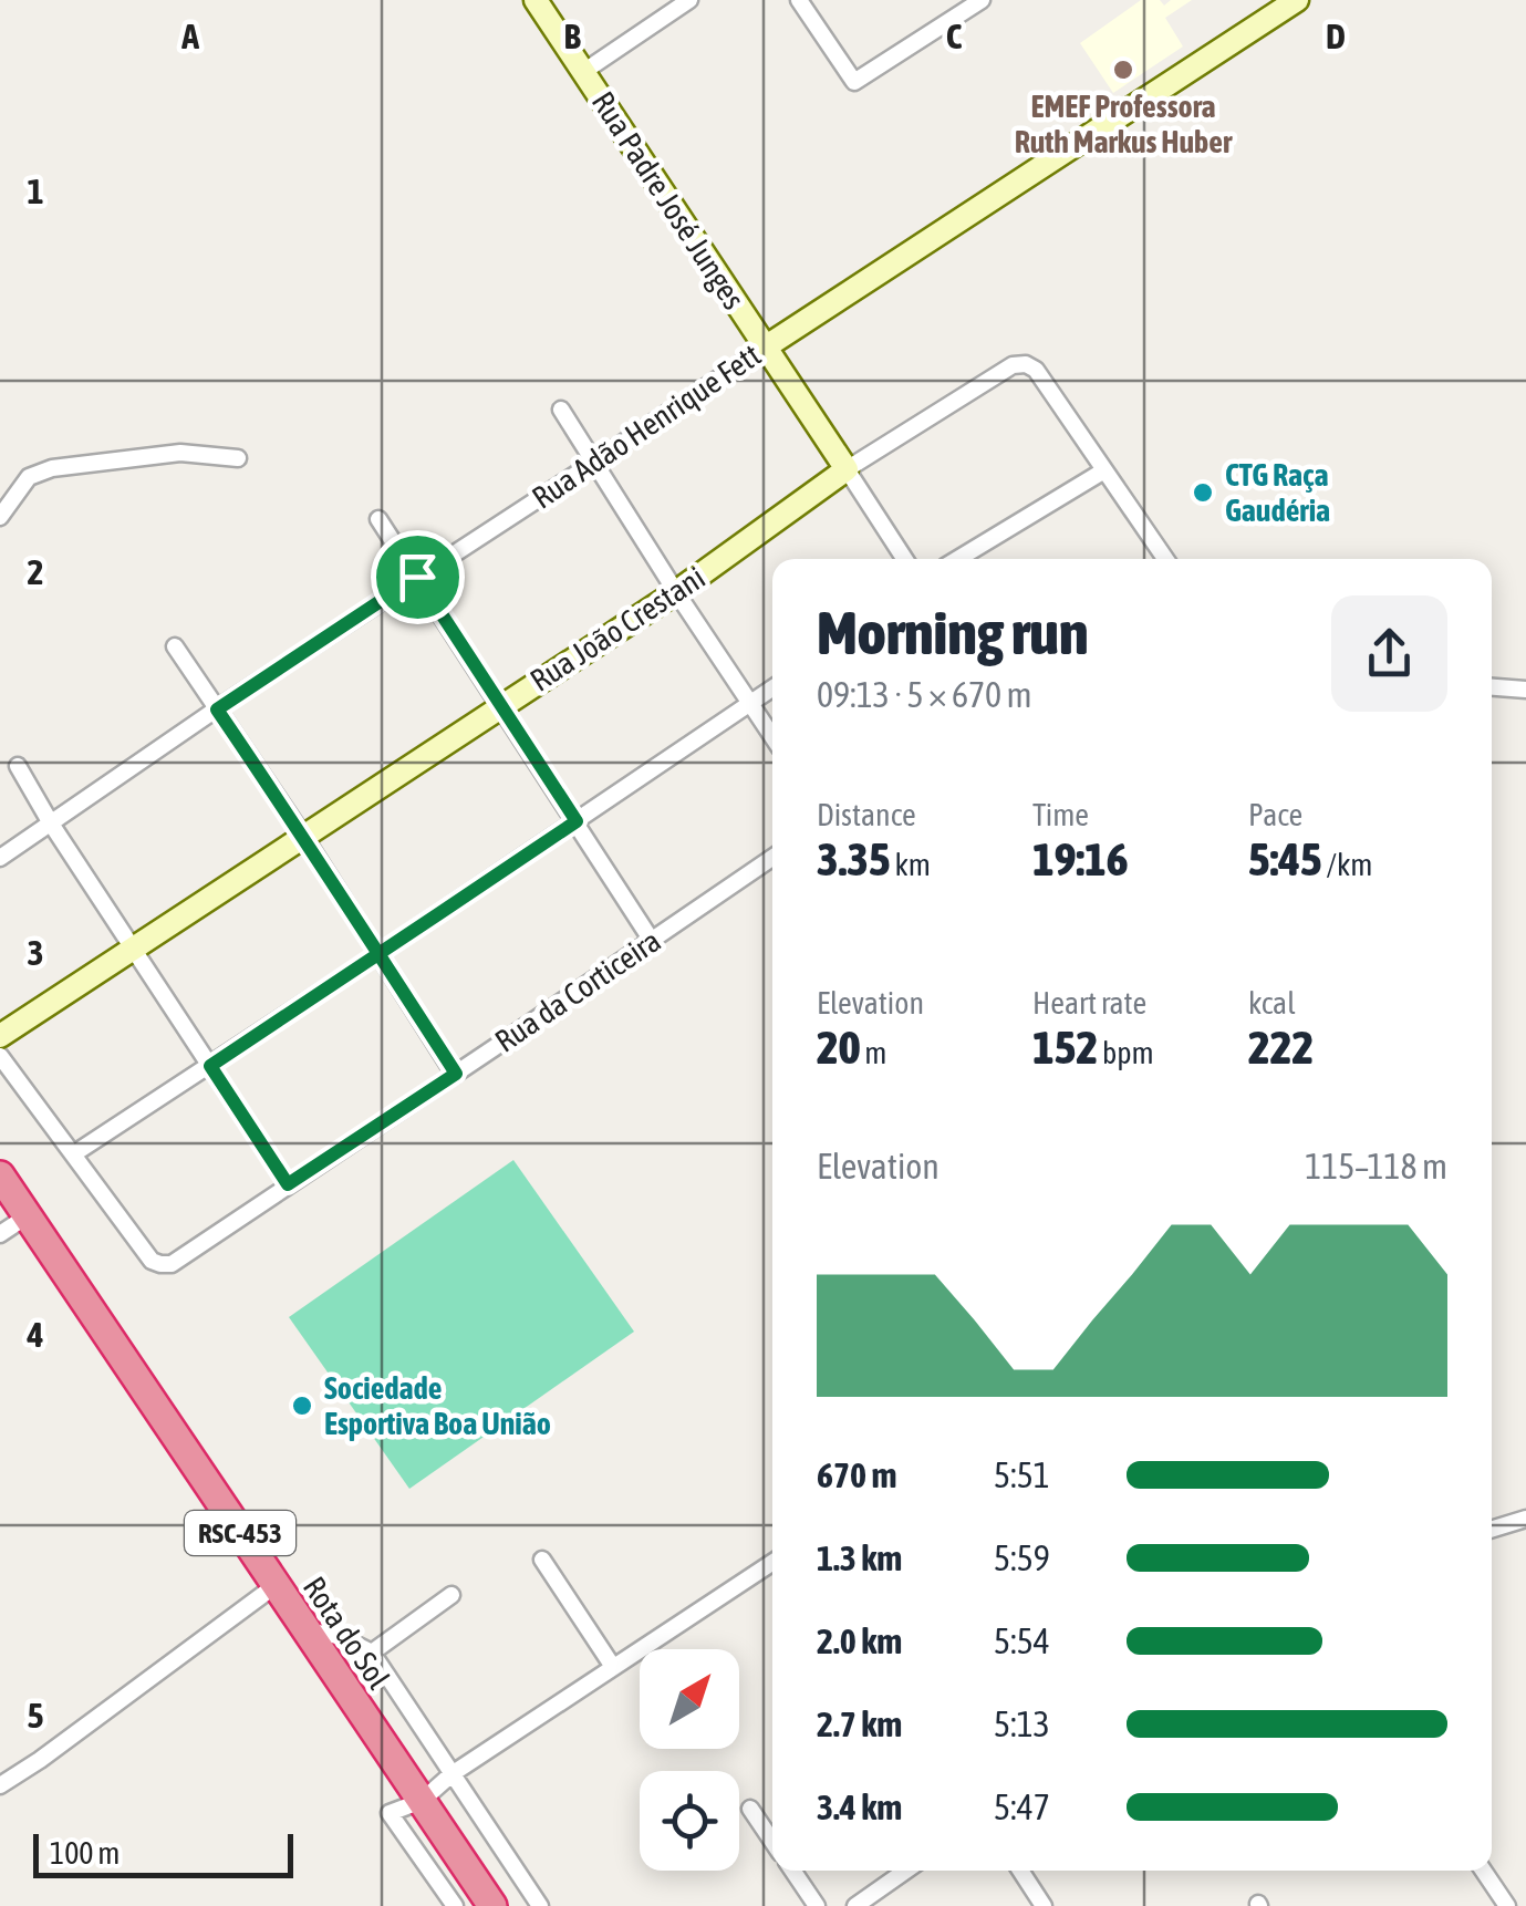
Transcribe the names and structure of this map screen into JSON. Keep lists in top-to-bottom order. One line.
{"streets":{"highway":["RSC-453","Rota do Sol"],"street":["Rua Padre José Junges","Rua Adão Henrique Fett","Rua João Crestani","Rua da Corticeira"]},"crossings":[["Rua Padre José Junges","Rua Adão Henrique Fett"],["Rua Padre José Junges","Rua João Crestani"]],"places":["EMEF Professora Ruth Markus Huber","CTG Raça Gaudéria","Sociedade Esportiva Boa União"],"scale_bar":"100 m","north":"top right","page":{"heading":["Morning run","09:13 · 5 × 670 m"],"stats":[["Distance","3.35 km"],["Time","19:16"],["Pace","5:45 /km"],["Elevation","20 m"],["Heart rate","152 bpm"],["kcal","222"]],"chart":["Elevation","115–118 m"],"list":[{"name":"670 m","note":"5:51"},{"name":"1.3 km","note":"5:59"},{"name":"2.0 km","note":"5:54"},{"name":"2.7 km","note":"5:13"},{"name":"3.4 km","note":"5:47"}],"scale":"100 m"},"grid":{"columns":["A","B","C","D"],"rows":["1","2","3","4","5"]}}
